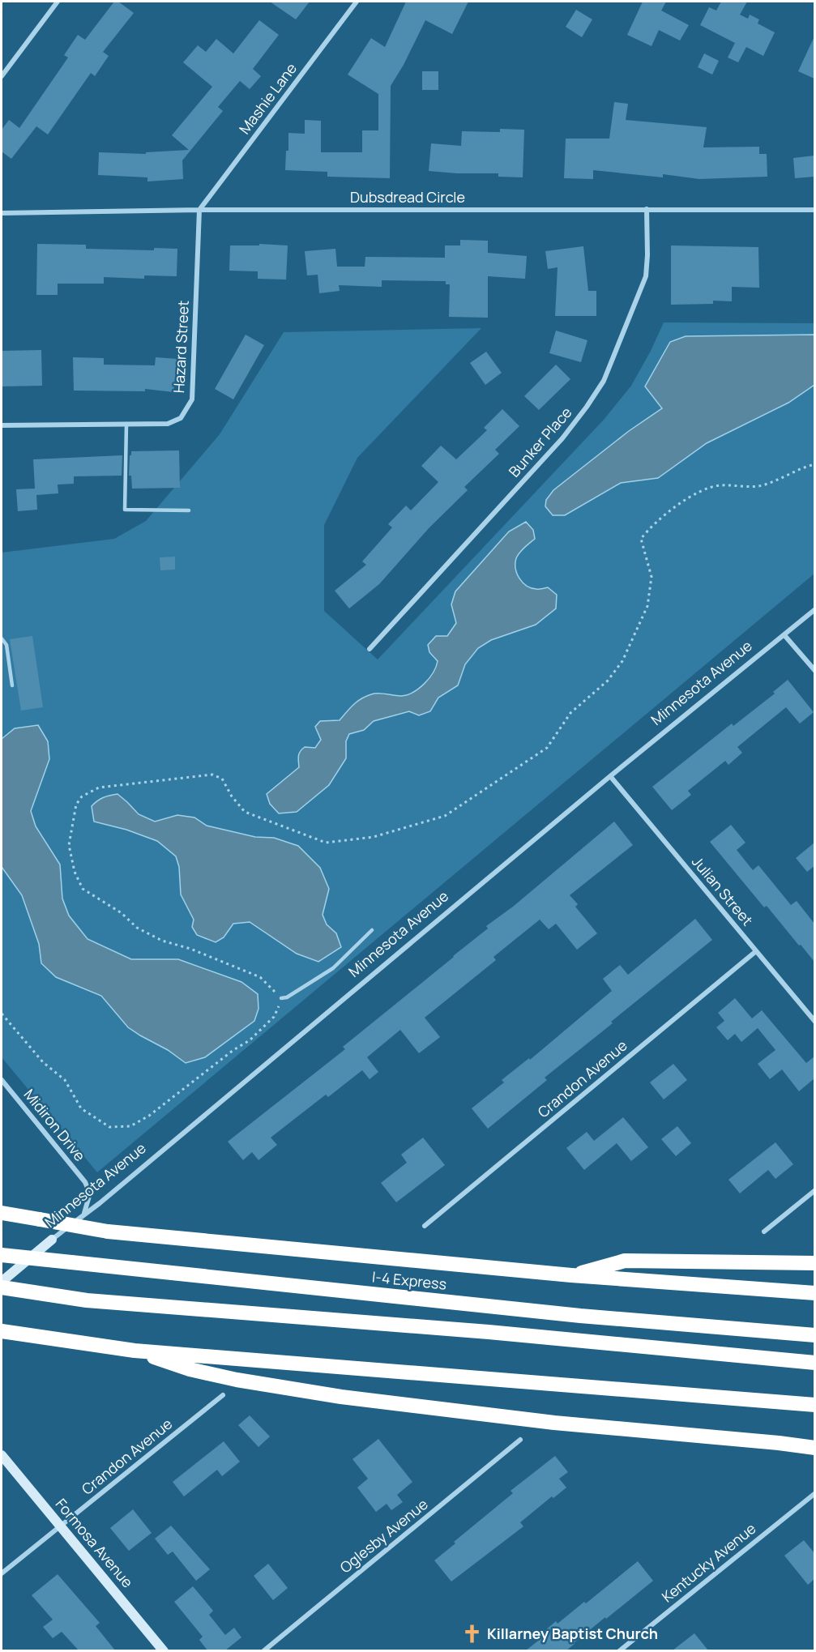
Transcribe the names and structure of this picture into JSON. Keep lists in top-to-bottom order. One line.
{"streets":{"highway":["I-4 Express"],"street":["Mashie Lane","Dubsdread Circle","Hazard Street","Bunker Place","Minnesota Avenue","Julian Street","Crandon Avenue","Midiron Drive","Oglesby Avenue","Formosa Avenue","Kentucky Avenue"]},"crossings":[["Mashie Lane","Dubsdread Circle"],["Mashie Lane","Hazard Street"],["Dubsdread Circle","Hazard Street"],["Dubsdread Circle","Bunker Place"],["Minnesota Avenue","Julian Street"],["Minnesota Avenue","Midiron Drive"],["Julian Street","Crandon Avenue"],["Crandon Avenue","Formosa Avenue"]],"places":{"church":["Killarney Baptist Church"]}}
